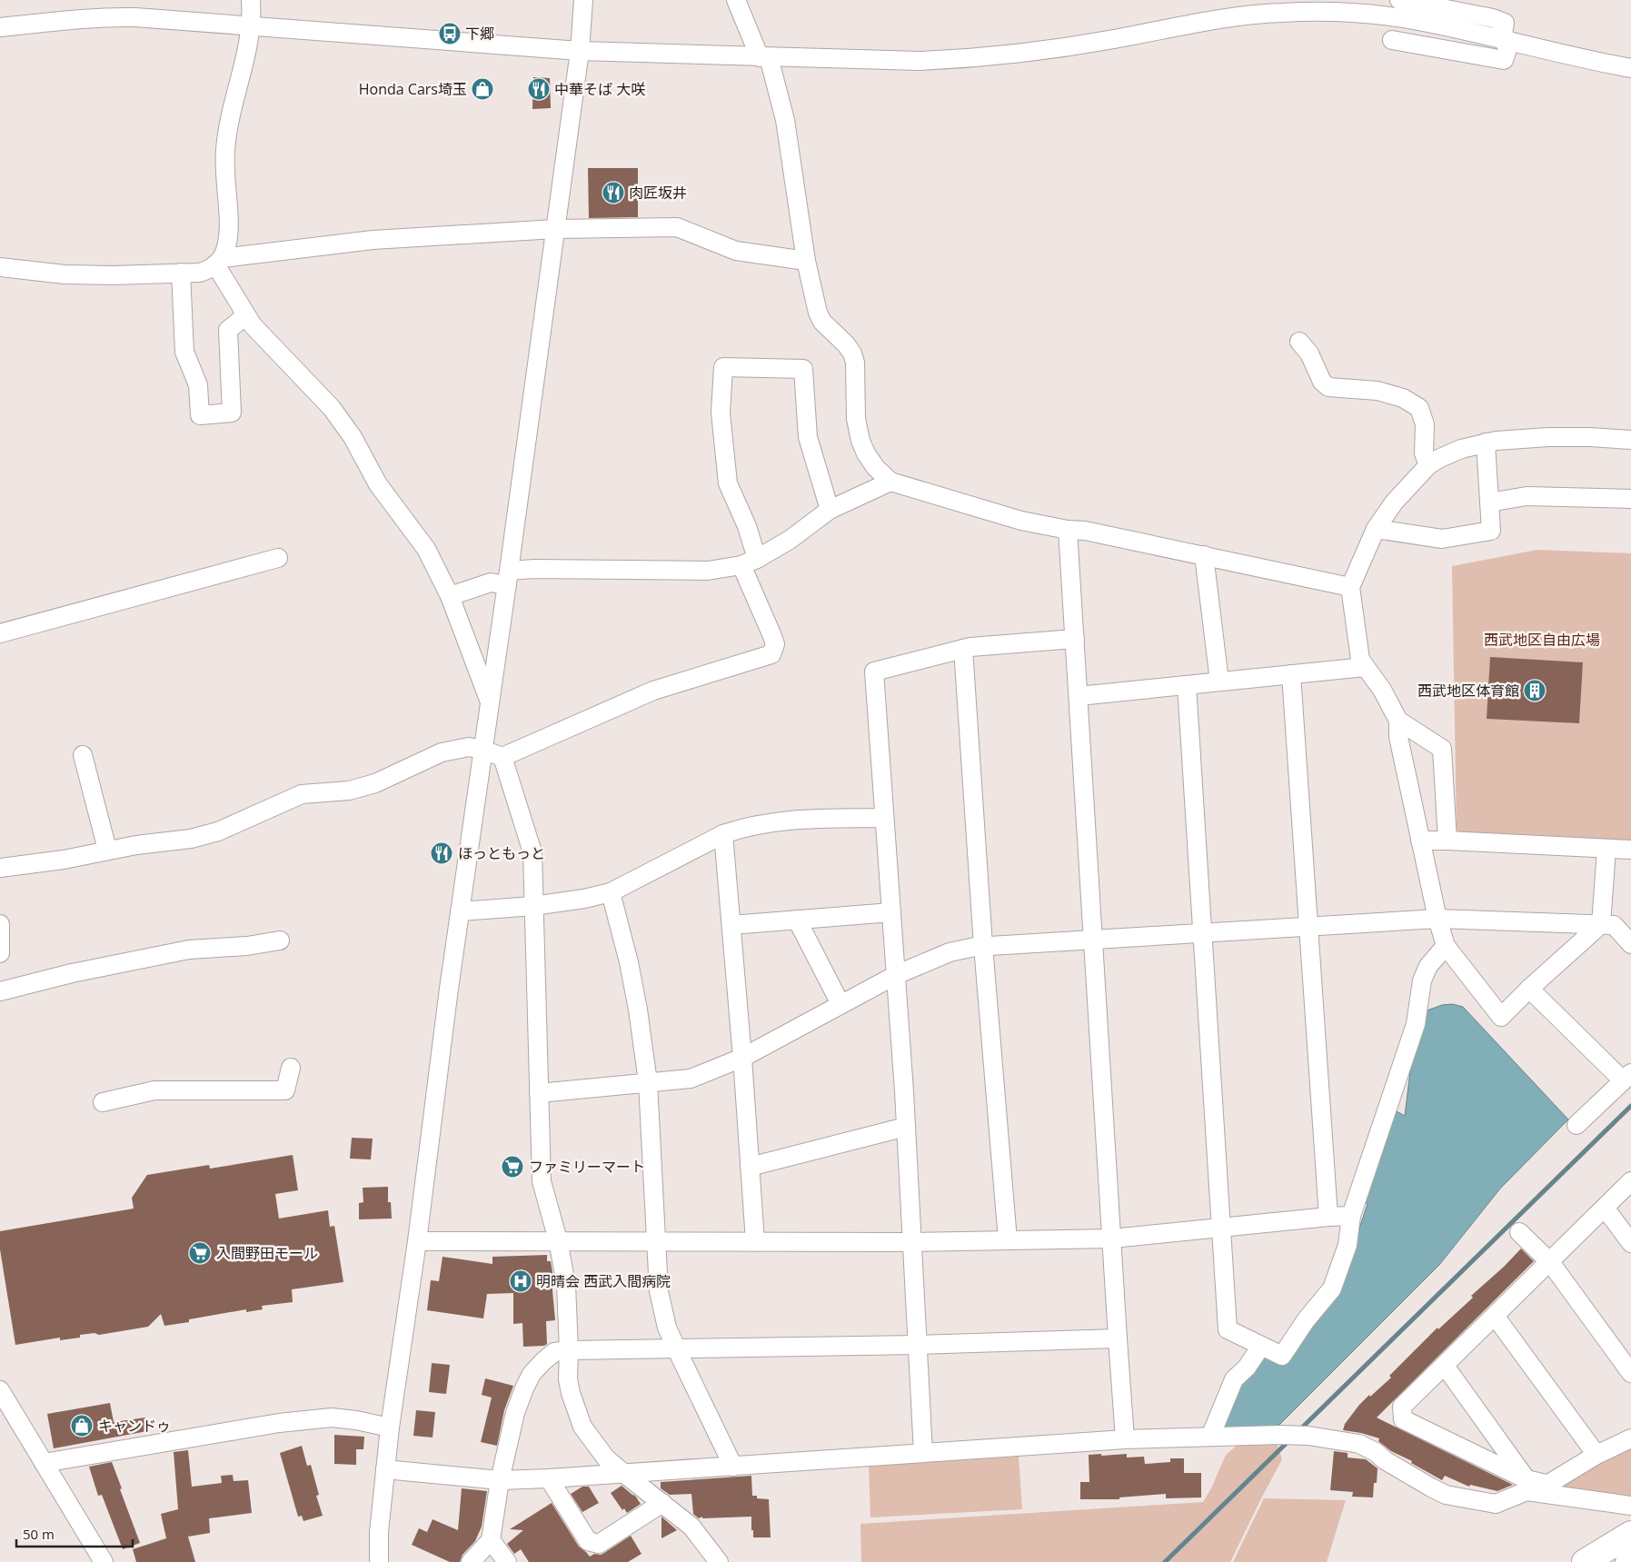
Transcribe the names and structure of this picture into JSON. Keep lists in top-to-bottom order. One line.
{"parks":["西武地区自由広場"],"places":{"bus stop":["下郷"],"shop":["Honda Cars埼玉","キャンドゥ"],"restaurant":["中華そば 大咲","肉匠坂井","ほっともっと"],"building":["西武地区体育館"],"supermarket":["ファミリーマート","入間野田モール"],"hospital":["明晴会 西武入間病院"]},"scale_bar":"50 m"}
